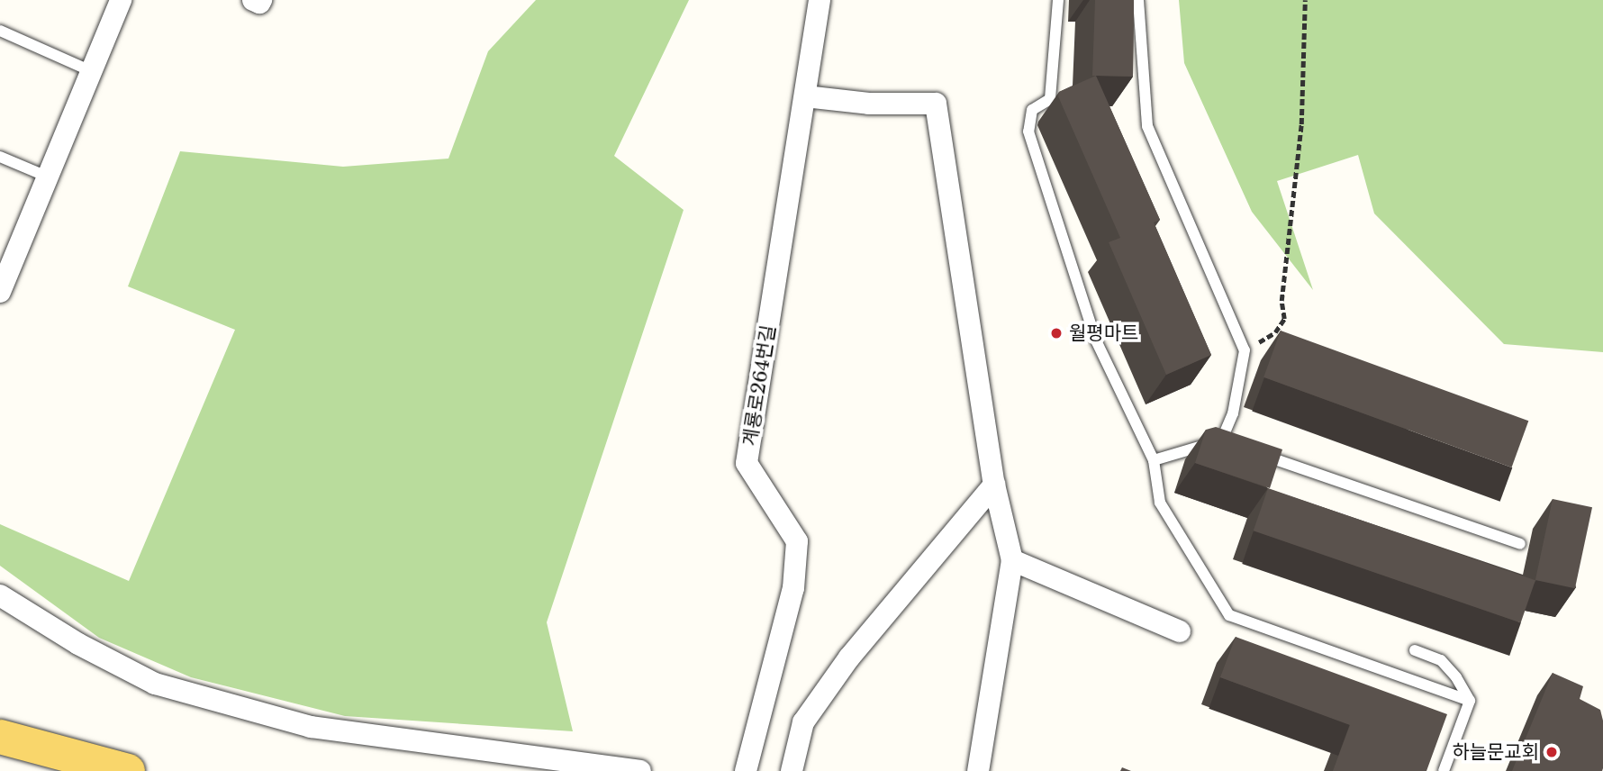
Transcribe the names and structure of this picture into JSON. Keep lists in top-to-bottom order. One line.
{"streets":{"street":["계룡로264번길"]},"places":["월평마트","하늘문교회"]}
